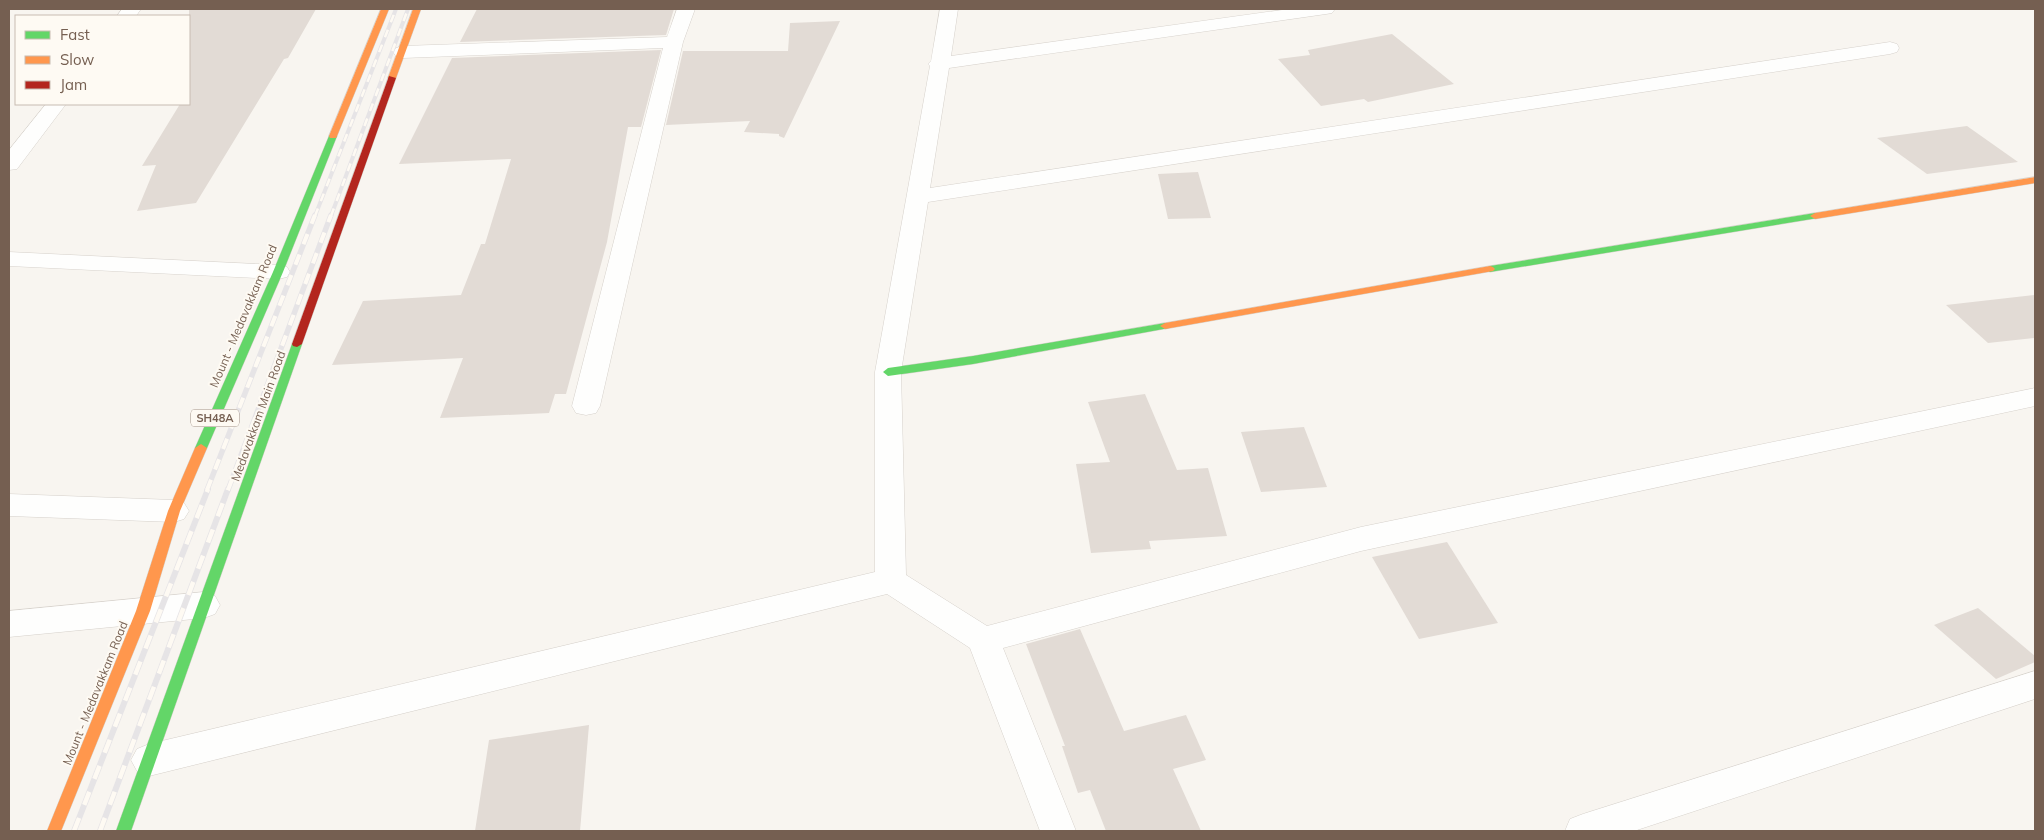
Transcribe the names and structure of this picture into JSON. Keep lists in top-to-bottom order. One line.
{"streets":{"main road":["Mount - Medavakkam Road","Medavakkam Main Road","SH48A"]},"legend":["Fast","Slow","Jam"]}
